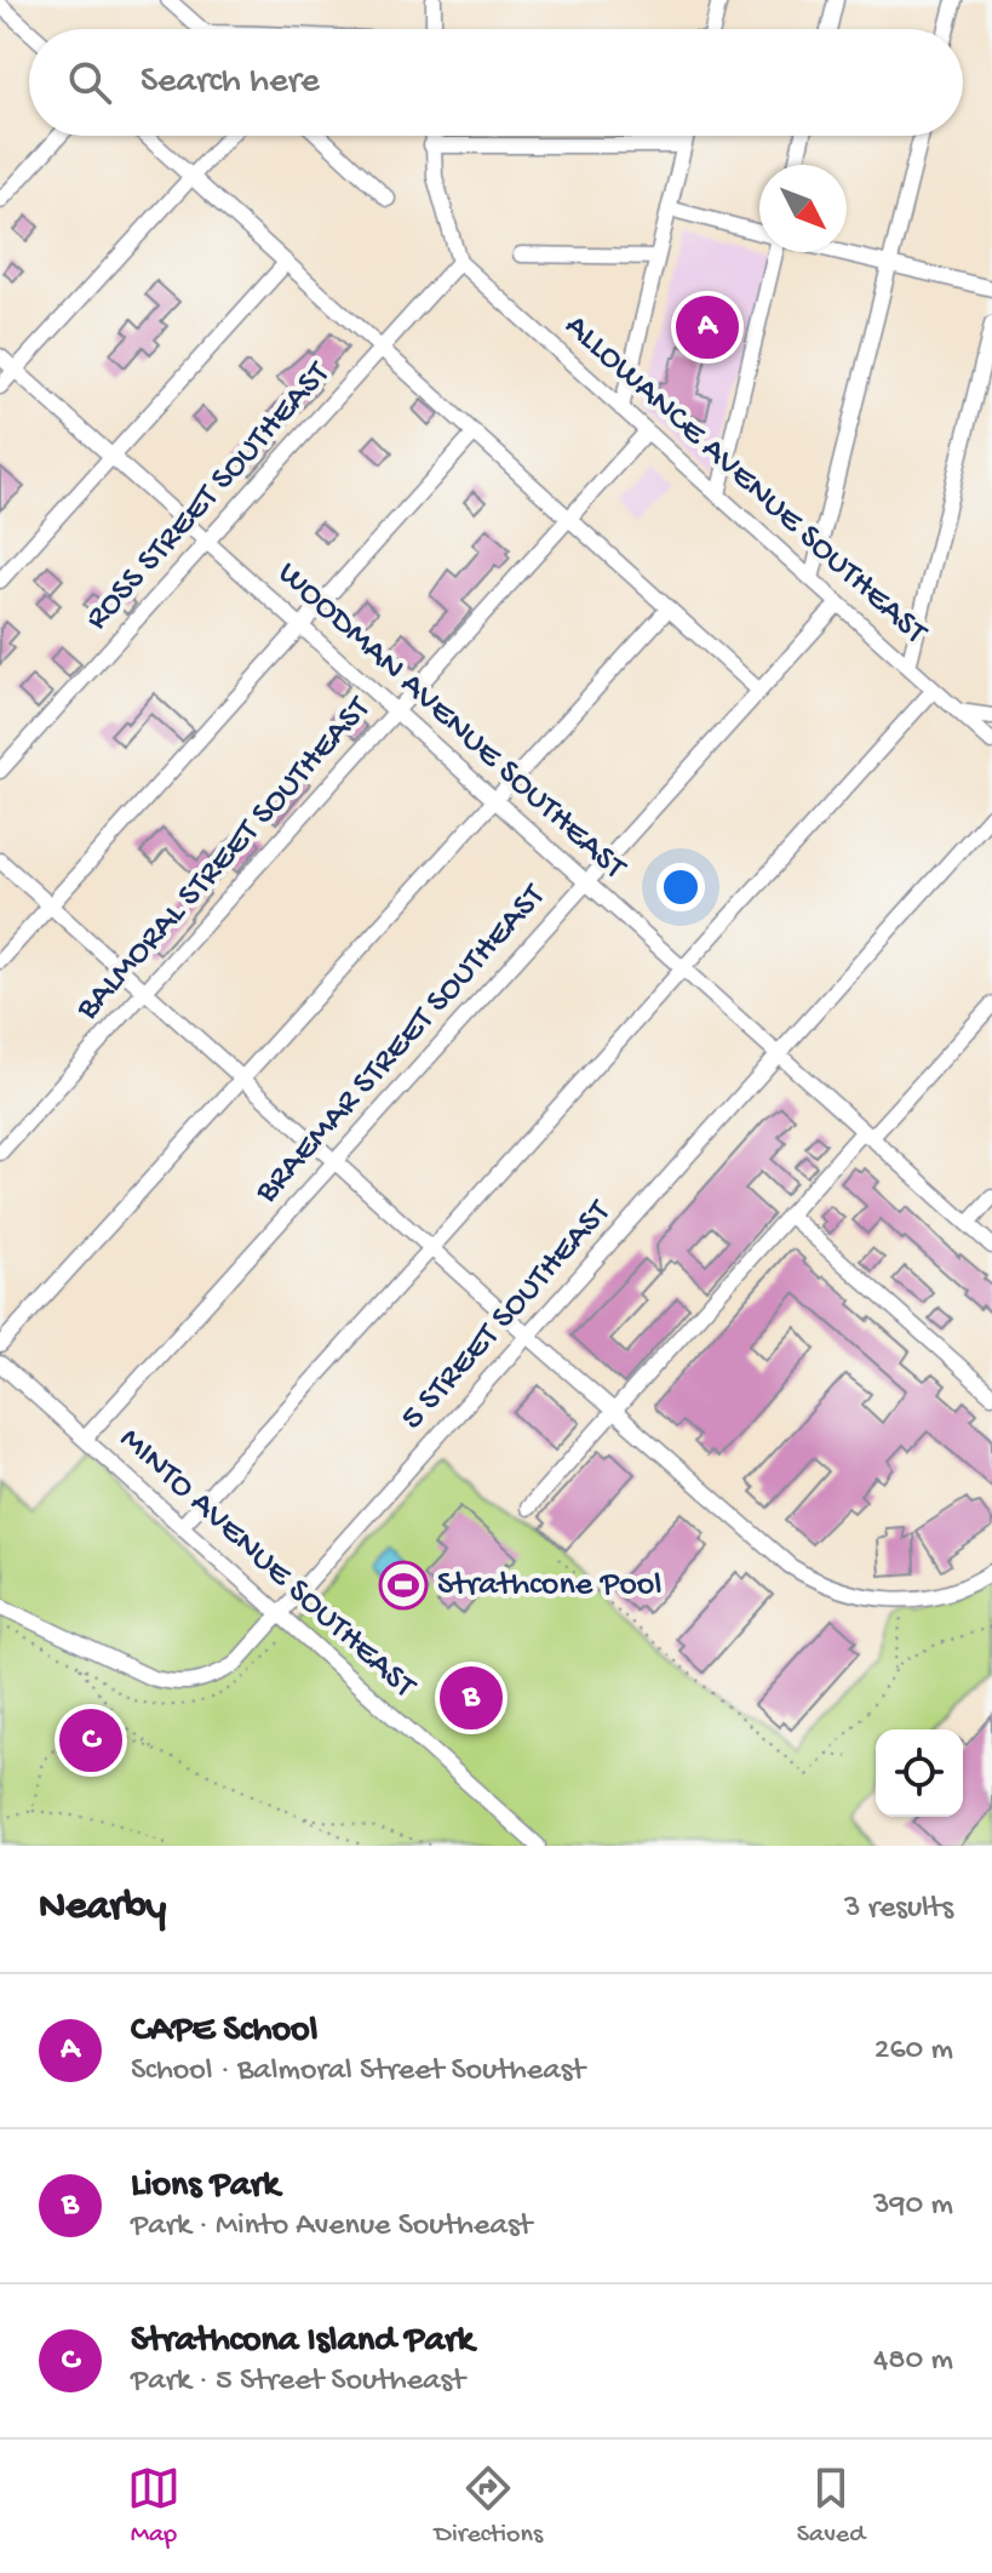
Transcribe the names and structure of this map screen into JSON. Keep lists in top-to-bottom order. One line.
{"streets":{"street":["ALLOWANCE AVENUE SOUTHEAST","ROSS STREET SOUTHEAST","WOODMAN AVENUE SOUTHEAST","BALMORAL STREET SOUTHEAST","BRAEMAR STREET SOUTHEAST","5 STREET SOUTHEAST","MINTO AVENUE SOUTHEAST"]},"crossings":[["ALLOWANCE AVENUE SOUTHEAST","ROSS STREET SOUTHEAST"],["ALLOWANCE AVENUE SOUTHEAST","BALMORAL STREET SOUTHEAST"],["ALLOWANCE AVENUE SOUTHEAST","BRAEMAR STREET SOUTHEAST"],["ROSS STREET SOUTHEAST","WOODMAN AVENUE SOUTHEAST"],["WOODMAN AVENUE SOUTHEAST","BALMORAL STREET SOUTHEAST"],["WOODMAN AVENUE SOUTHEAST","BRAEMAR STREET SOUTHEAST"],["WOODMAN AVENUE SOUTHEAST","5 STREET SOUTHEAST"],["BRAEMAR STREET SOUTHEAST","MINTO AVENUE SOUTHEAST"],["5 STREET SOUTHEAST","MINTO AVENUE SOUTHEAST"]],"places":{"sports":["Strathcone Pool"]},"north":"bottom right","page":{"search":"Search here","pins":["A","B","C"],"heading":["Nearby","3 results"],"list":[{"mark":"A","name":"CAPE School","note":"School · Balmoral Street Southeast","value":"260 m"},{"mark":"B","name":"Lions Park","note":"Park · Minto Avenue Southeast","value":"390 m"},{"mark":"C","name":"Strathcona Island Park","note":"Park · 5 Street Southeast","value":"480 m"}],"nav":["Map","Directions","Saved"]}}
